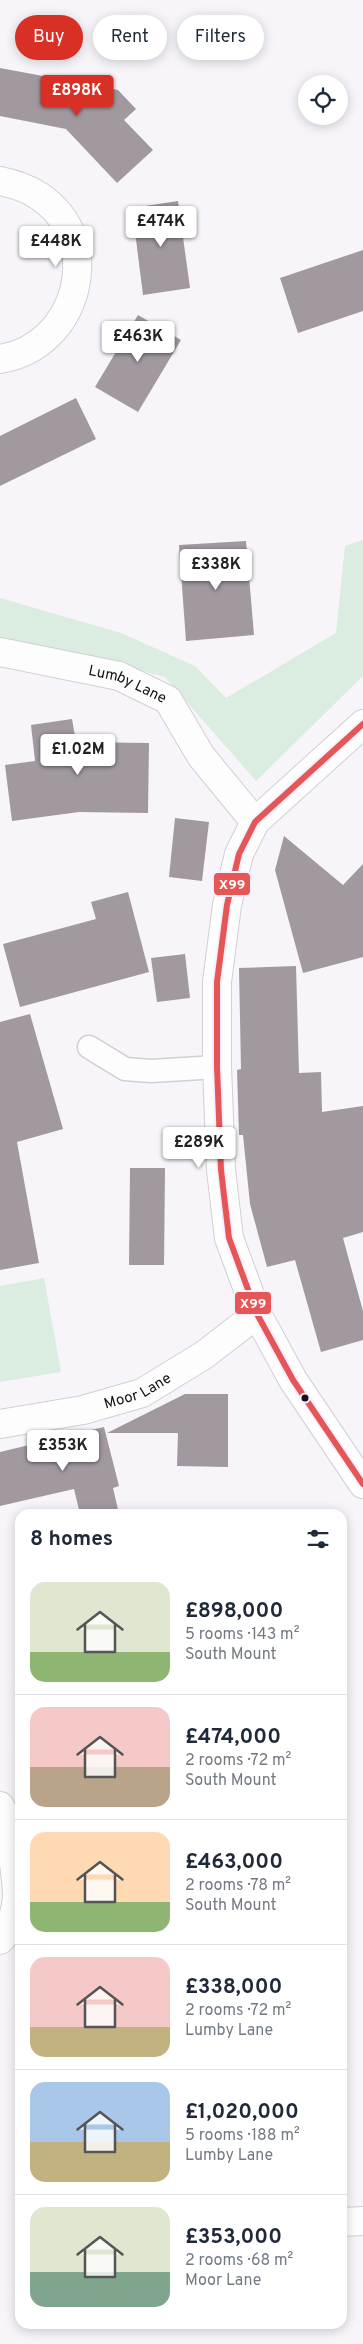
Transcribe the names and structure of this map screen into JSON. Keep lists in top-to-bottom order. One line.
{"streets":{"street":["Lumby Lane","Moor Lane"]},"lines":["transit line X99"],"page":{"chip":["Buy","Rent","Filters"],"price":["£898K","£474K","£448K","£463K","£338K","£1.02M","£289K","£353K"],"heading":"8 homes","list":[{"name":"£898,000","note":"5 rooms · 143 m² · South Mount"},{"name":"£474,000","note":"2 rooms · 72 m² · South Mount"},{"name":"£463,000","note":"2 rooms · 78 m² · South Mount"},{"name":"£338,000","note":"2 rooms · 72 m² · Lumby Lane"},{"name":"£1,020,000","note":"5 rooms · 188 m² · Lumby Lane"},{"name":"£353,000","note":"2 rooms · 68 m² · Moor Lane"}]}}
